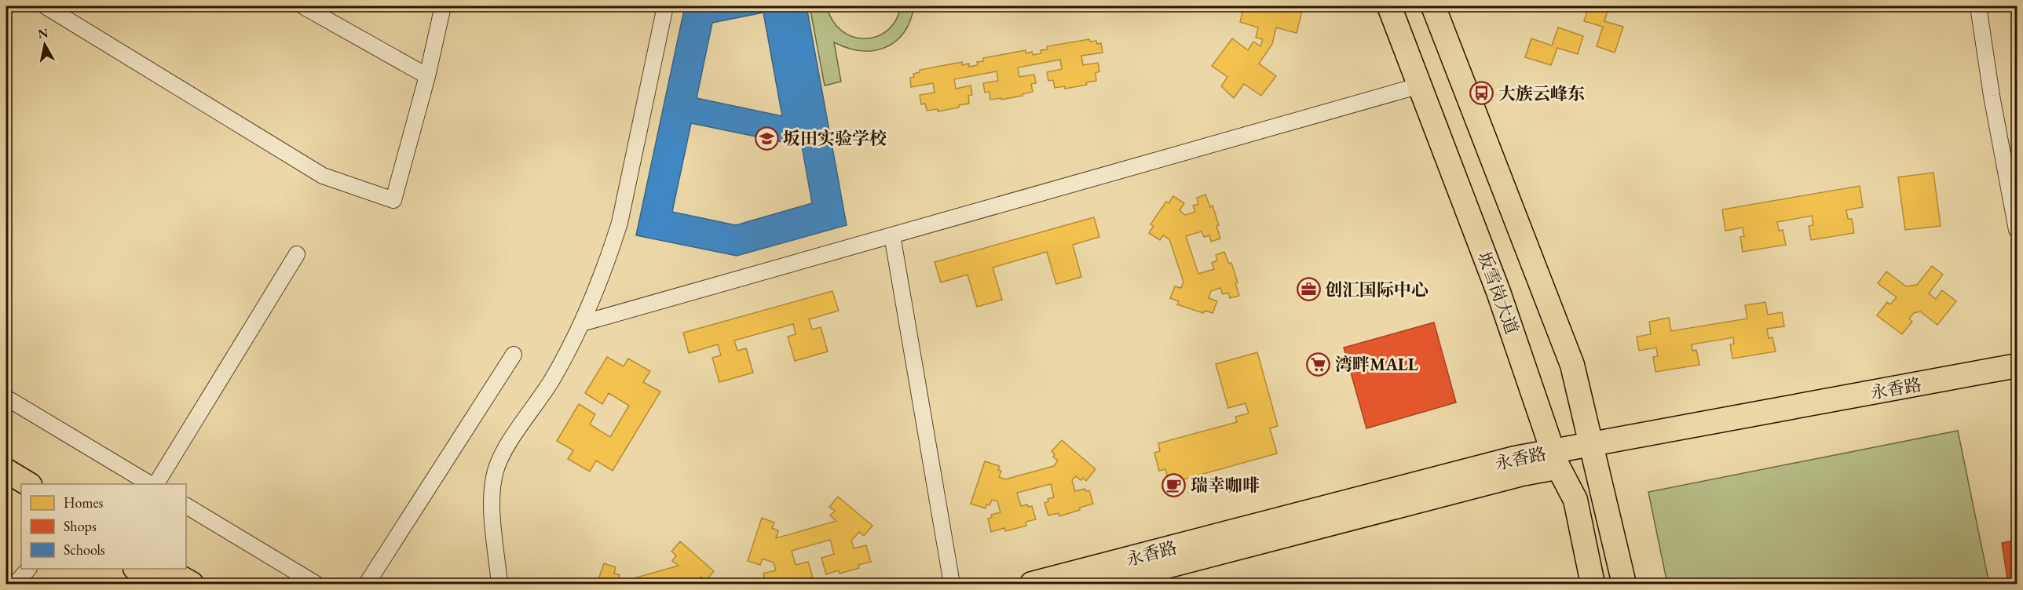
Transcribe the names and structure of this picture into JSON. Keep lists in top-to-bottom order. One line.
{"streets":{"main road":["坂雪岗大道","永香路"]},"crossings":[["坂雪岗大道","永香路"]],"places":{"bus stop":["大族云峰东"],"school or university":["坂田实验学校"],"office":["创汇国际中心"],"supermarket":["湾畔MALL"],"cafe":["瑞幸咖啡"]},"legend":["Homes","Shops","Schools"],"north":"top"}
